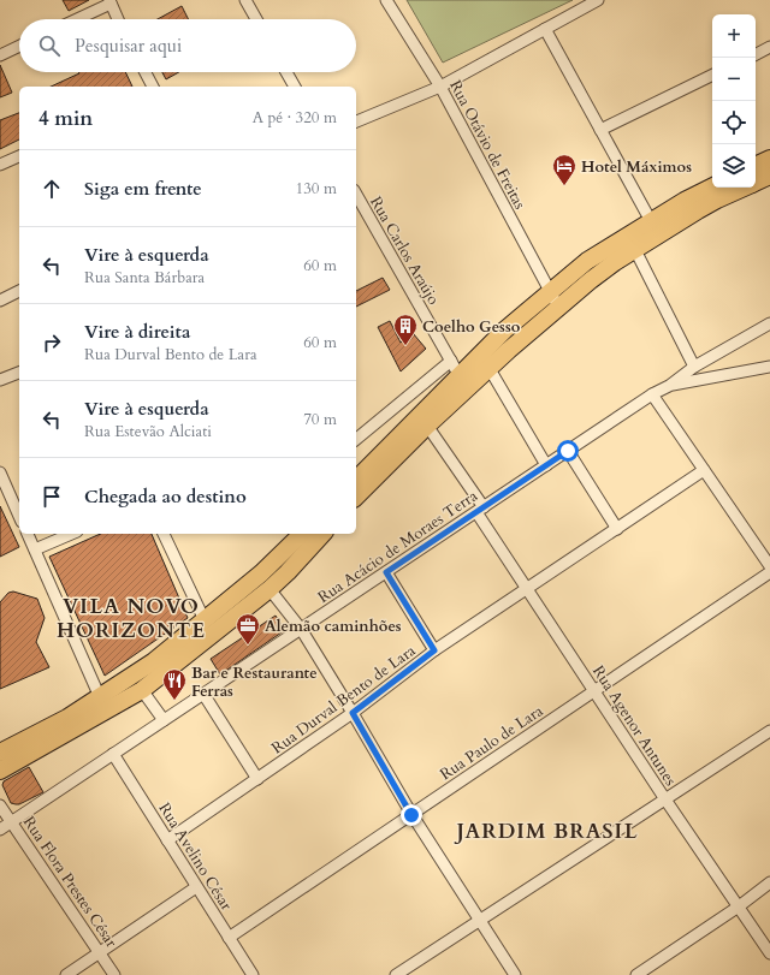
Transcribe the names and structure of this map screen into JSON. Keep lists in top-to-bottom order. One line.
{"streets":{"street":["Rua Otávio de Freitas","Rua Carlos Araújo","Rua Acácio de Moraes Terra","Rua Durval Bento de Lara","Rua Agenor Antunes","Rua Paulo de Lara","Rua Avelino César","Rua Flora Prestes César"]},"crossings":[["Rua Acácio de Moraes Terra","Rua Agenor Antunes"],["Rua Acácio de Moraes Terra","Rua Avelino César"],["Rua Acácio de Moraes Terra","Rua Flora Prestes César"],["Rua Durval Bento de Lara","Rua Agenor Antunes"],["Rua Durval Bento de Lara","Rua Avelino César"],["Rua Agenor Antunes","Rua Paulo de Lara"],["Rua Paulo de Lara","Rua Avelino César"]],"districts":["VILA NOVO HORIZONTE","JARDIM BRASIL"],"places":{"hotel":["Hotel Máximos"],"building":["Coelho Gesso"],"office":["Alemão caminhões"],"restaurant":["Bar e Restaurante Ferras"]},"page":{"map_buttons":["+","−"],"search":"Pesquisar aqui","heading":["4 min","A pé · 320 m"],"list":[["Siga em frente","130 m"],["Vire à esquerda","Rua Santa Bárbara","60 m"],["Vire à direita","Rua Durval Bento de Lara","60 m"],["Vire à esquerda","Rua Estevão Alciati","70 m"],"Chegada ao destino"]}}
